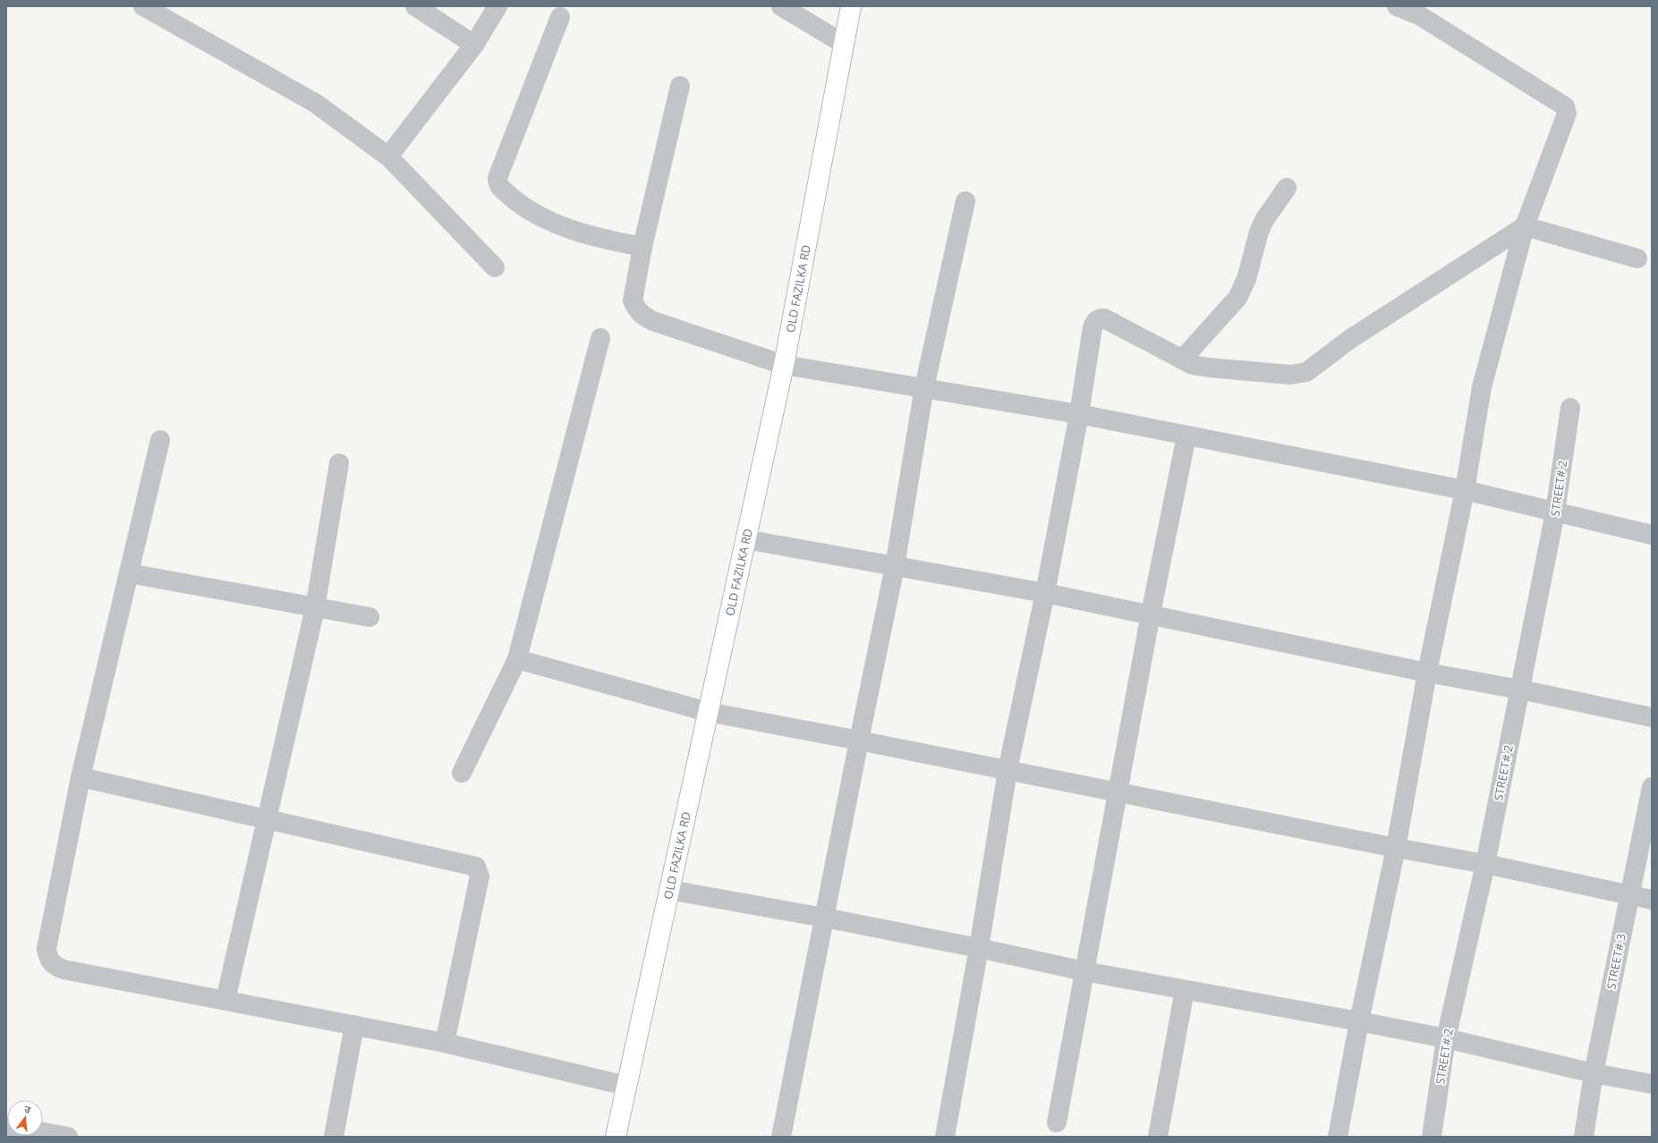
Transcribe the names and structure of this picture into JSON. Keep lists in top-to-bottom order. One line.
{"streets":{"main road":["OLD FAZILKA RD"],"street":["STREET# 2","STREET# 3"]},"north":"top"}
